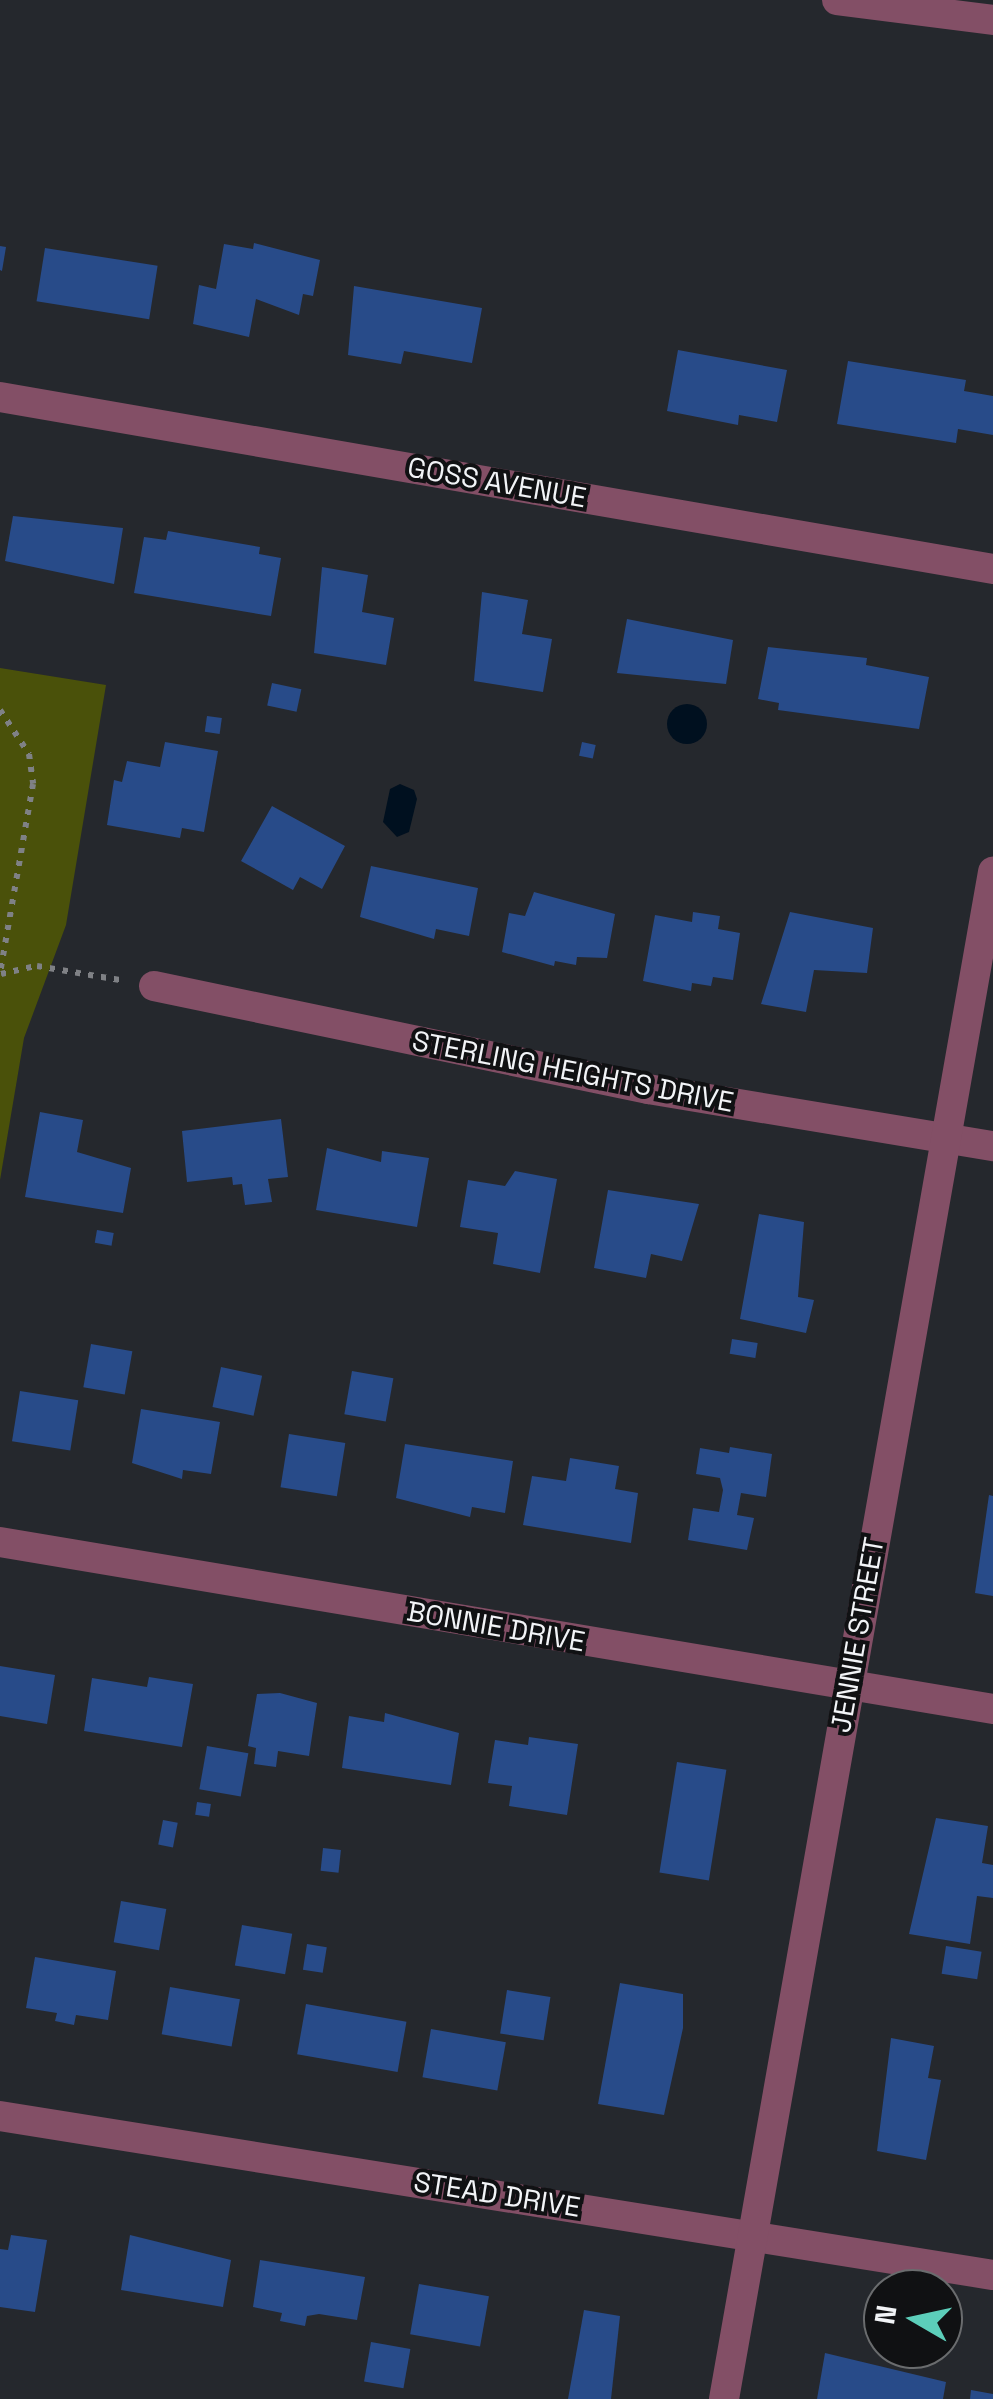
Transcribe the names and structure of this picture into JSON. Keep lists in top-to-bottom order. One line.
{"streets":{"street":["GOSS AVENUE","STERLING HEIGHTS DRIVE","BONNIE DRIVE","JENNIE STREET","STEAD DRIVE"]},"crossings":[["STERLING HEIGHTS DRIVE","JENNIE STREET"],["BONNIE DRIVE","JENNIE STREET"],["JENNIE STREET","STEAD DRIVE"]],"north":"left"}
